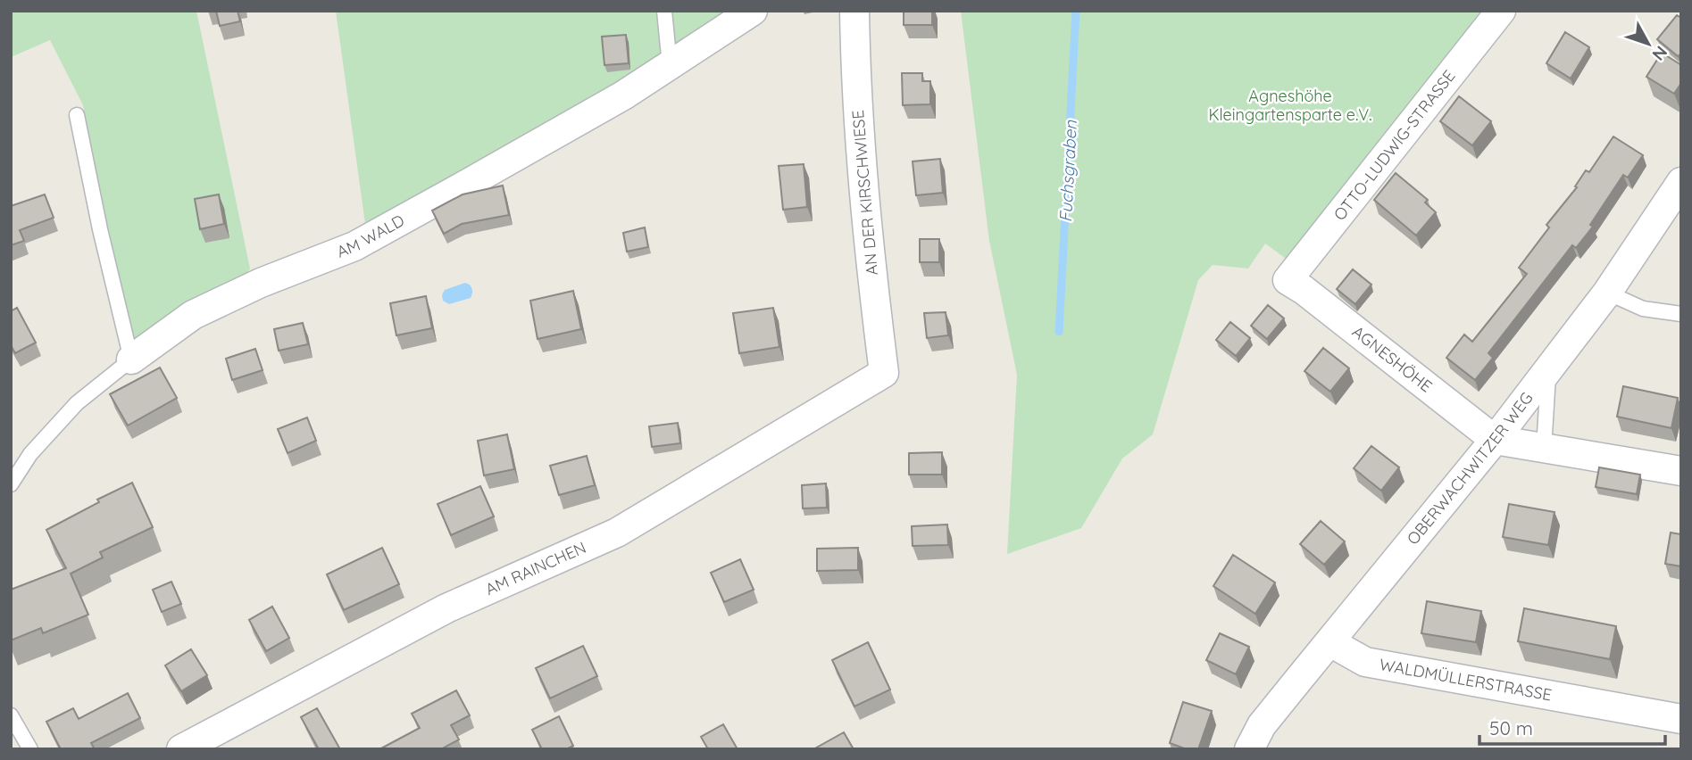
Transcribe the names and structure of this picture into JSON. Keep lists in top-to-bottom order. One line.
{"streets":{"street":["OTTO-LUDWIG-STRASSE","AN DER KIRSCHWIESE","AM WALD","AGNESHÖHE","OBERWACHWITZER WEG","AM RAINCHEN","WALDMÜLLERSTRASSE"]},"crossings":[["OTTO-LUDWIG-STRASSE","AGNESHÖHE"],["AN DER KIRSCHWIESE","AM RAINCHEN"],["AGNESHÖHE","OBERWACHWITZER WEG"],["OBERWACHWITZER WEG","WALDMÜLLERSTRASSE"]],"water":["Fuchsgraben"],"parks":["Agneshöhe Kleingartensparte e.V."],"scale_bar":"50 m","north":"bottom right"}
